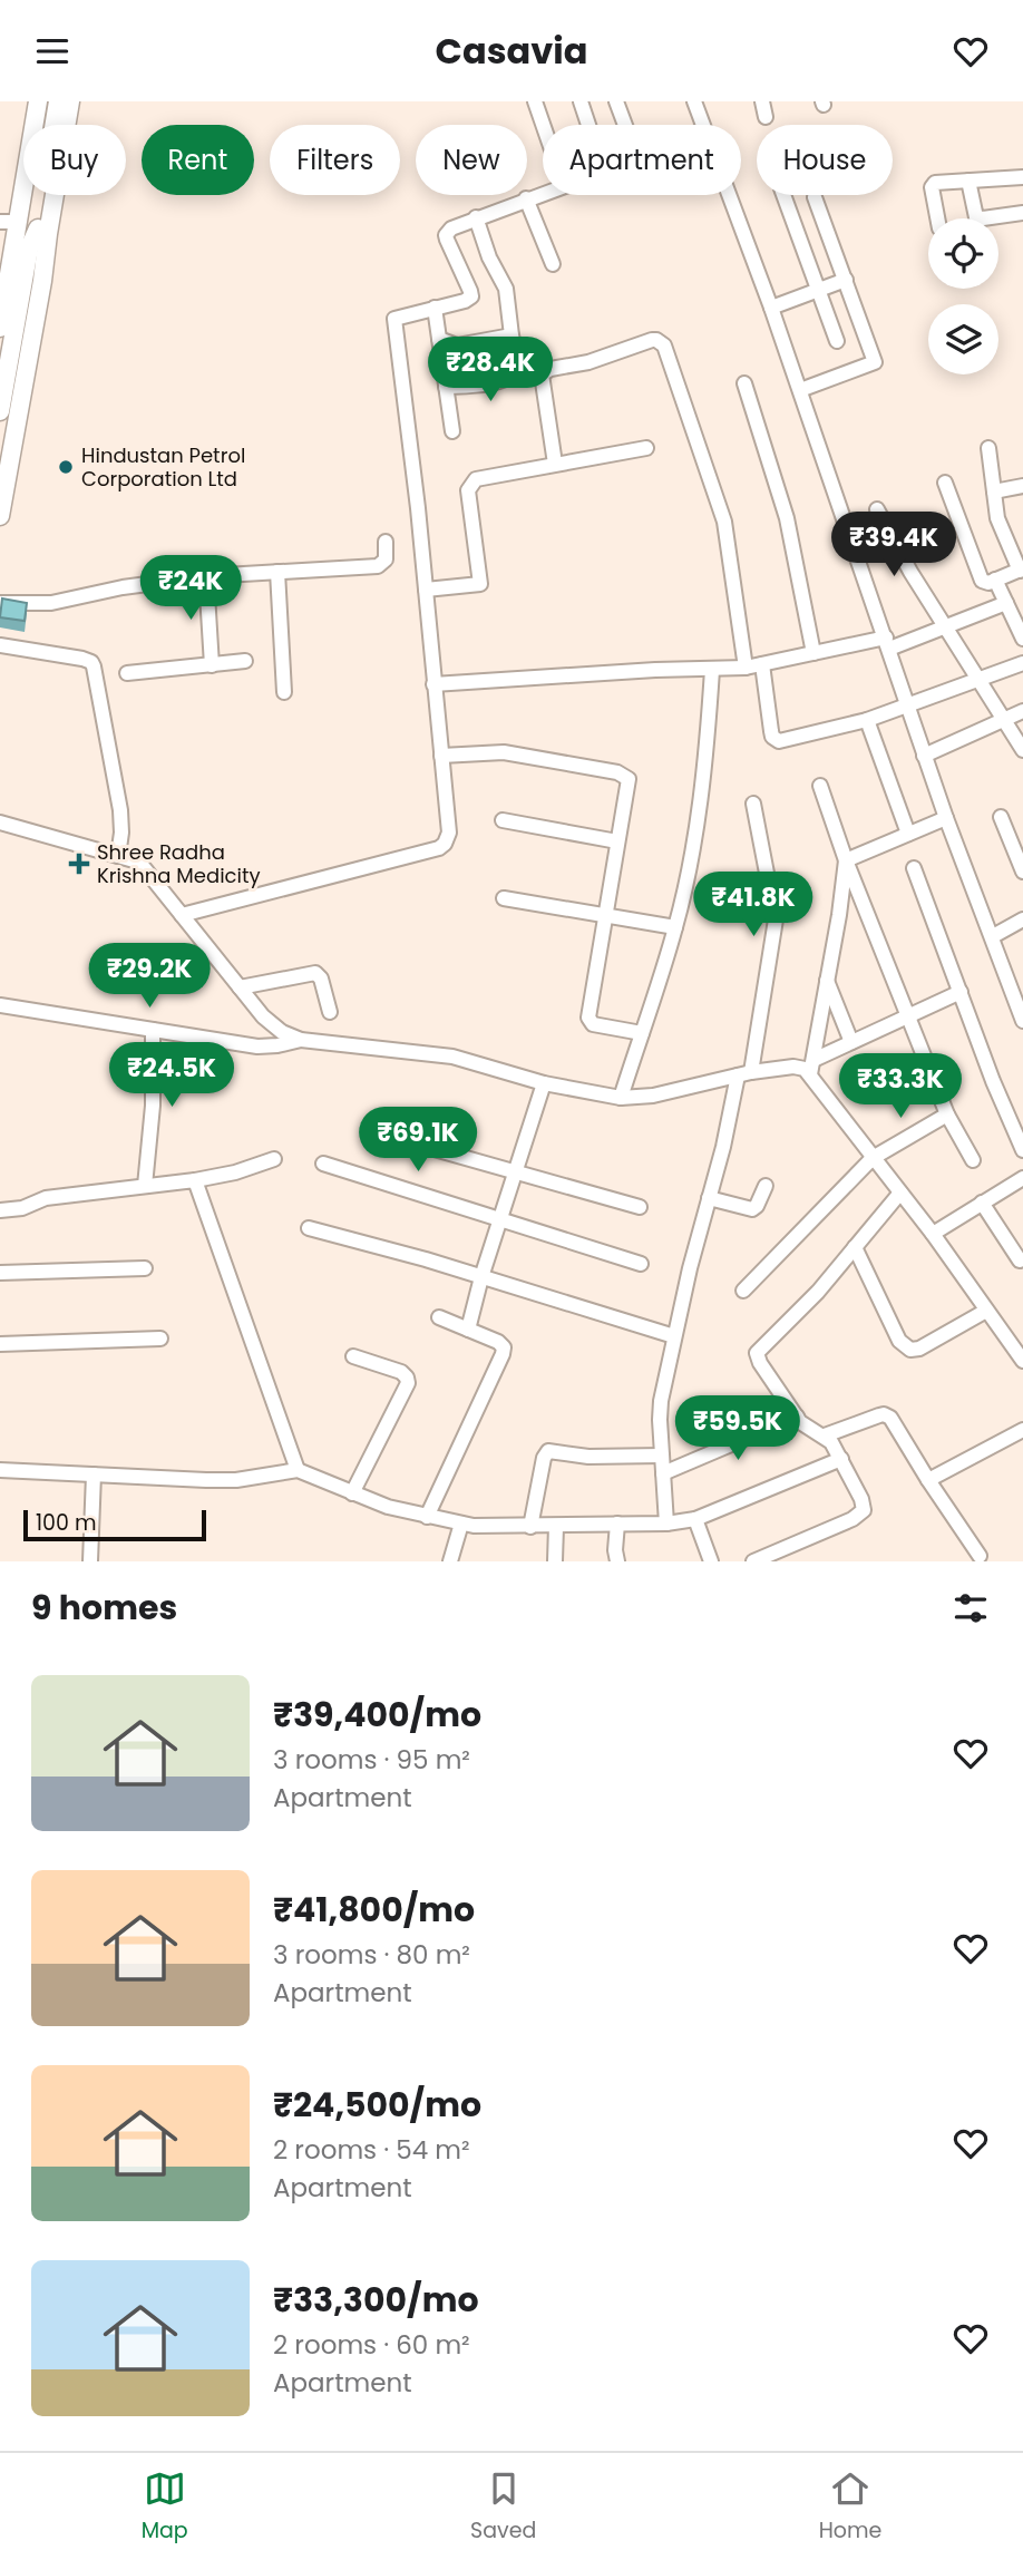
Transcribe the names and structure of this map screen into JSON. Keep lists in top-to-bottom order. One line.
{"places":{"other":["Hindustan Petrol Corporation Ltd"],"health":["Shree Radha Krishna Medicity"]},"scale_bar":"100 m","page":{"header":"Casavia","chip":["Buy","Rent","Filters","New","Apartment","House"],"price":["₹28.4K","₹39.4K","₹24K","₹41.8K","₹29.2K","₹24.5K","₹33.3K","₹69.1K","₹59.5K"],"scale":"100 m","heading":"9 homes","list":[{"name":"₹39,400/mo","note":"3 rooms · 95 m² · Apartment"},{"name":"₹41,800/mo","note":"3 rooms · 80 m² · Apartment"},{"name":"₹24,500/mo","note":"2 rooms · 54 m² · Apartment"},{"name":"₹33,300/mo","note":"2 rooms · 60 m² · Apartment"}],"tabs":["Map","Saved","Home"]}}
